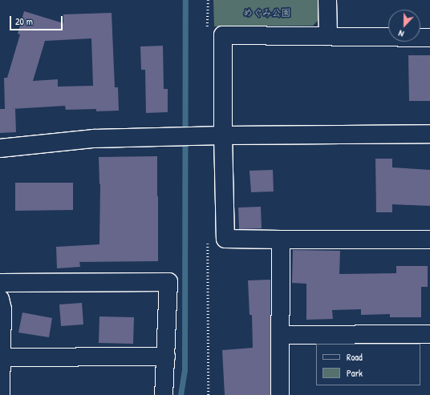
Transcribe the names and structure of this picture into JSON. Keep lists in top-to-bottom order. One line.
{"parks":["めぐみ公園"],"legend":["Road","Park"],"scale_bar":"20 m","north":"bottom"}
